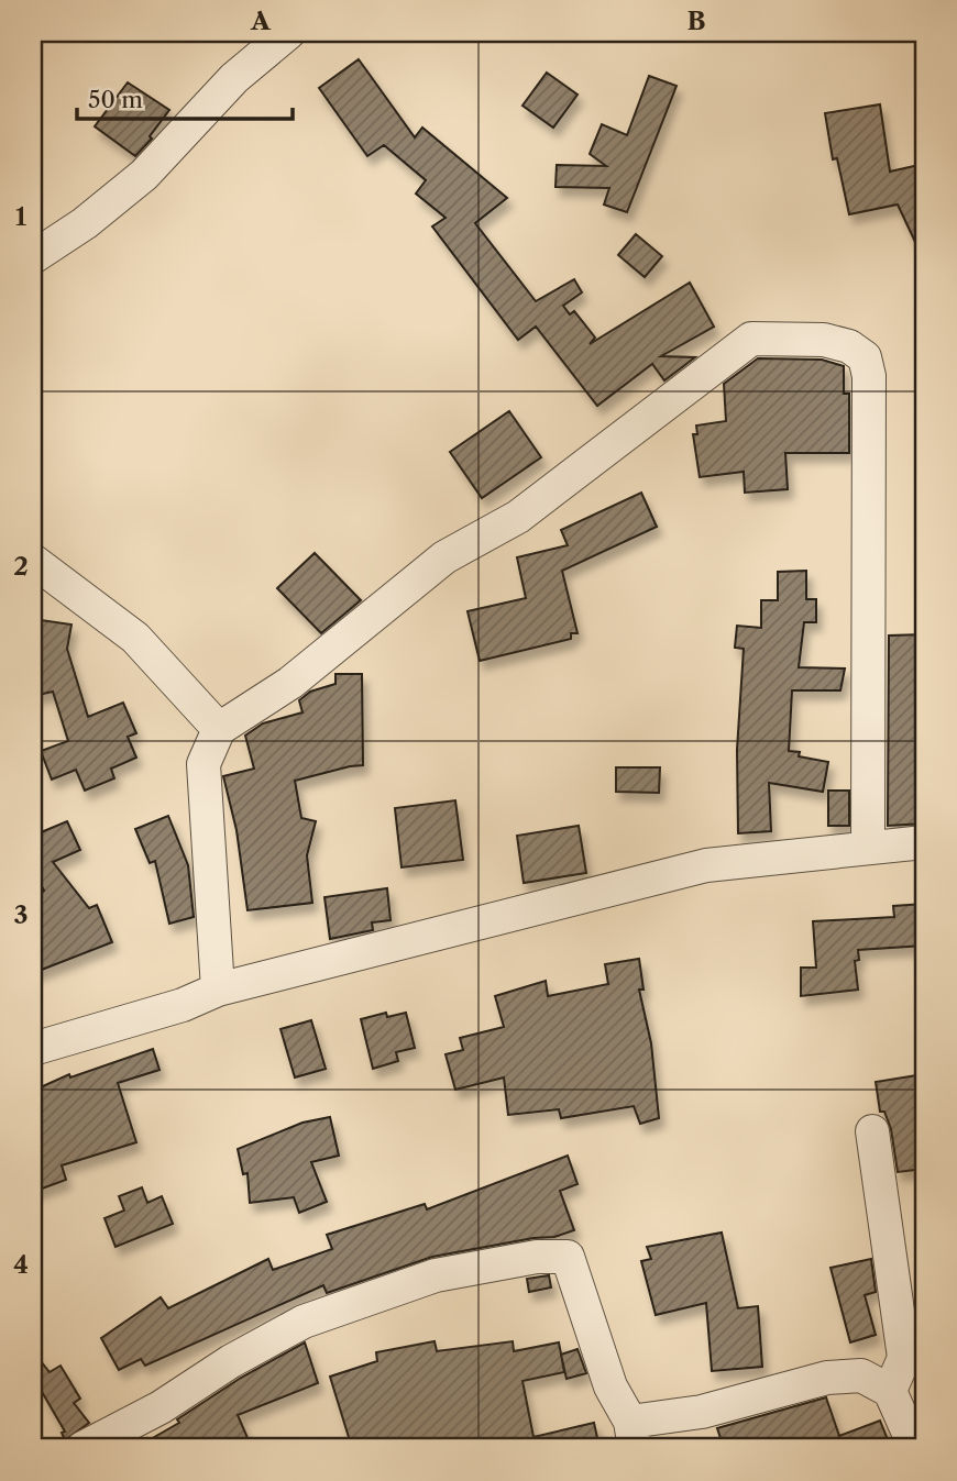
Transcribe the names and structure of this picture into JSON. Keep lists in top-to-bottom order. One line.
{"scale_bar":"50 m","grid":{"columns":["A","B"],"rows":["1","2","3","4"]}}
